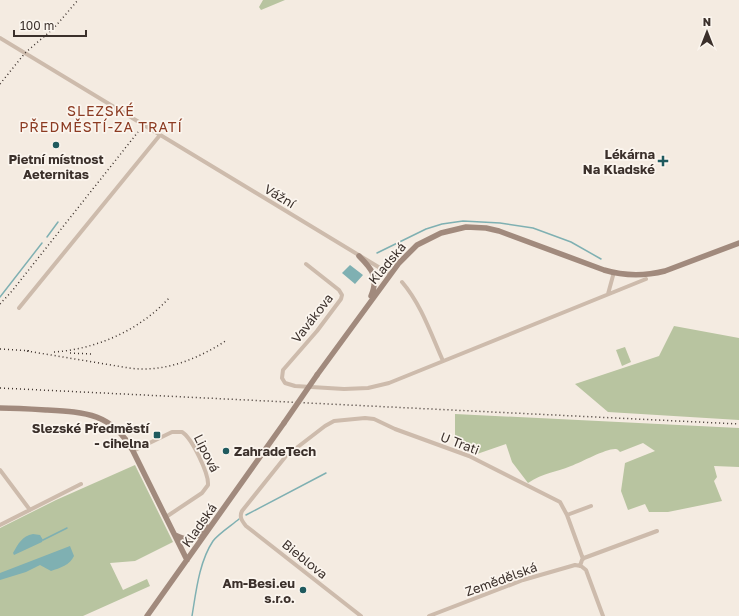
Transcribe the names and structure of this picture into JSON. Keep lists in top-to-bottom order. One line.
{"streets":{"main road":["Kladská"],"street":["Vážní","Vavákova","U Trati","Lipová","Bieblova","Zemědělská"]},"crossings":[["Vážní","Kladská"],["Kladská","Vavákova"],["U Trati","Bieblova"]],"districts":["SLEZSKÉ PŘEDMĚSTÍ-ZA TRATÍ"],"places":{"other":["Pietní místnost Aeternitas","ZahradeTech","Am-Besi.eu s.r.o."],"health":["Lékárna Na Kladské"],"transit":["Slezské Předměstí - cihelna"]},"scale_bar":"100 m","north":"top"}
